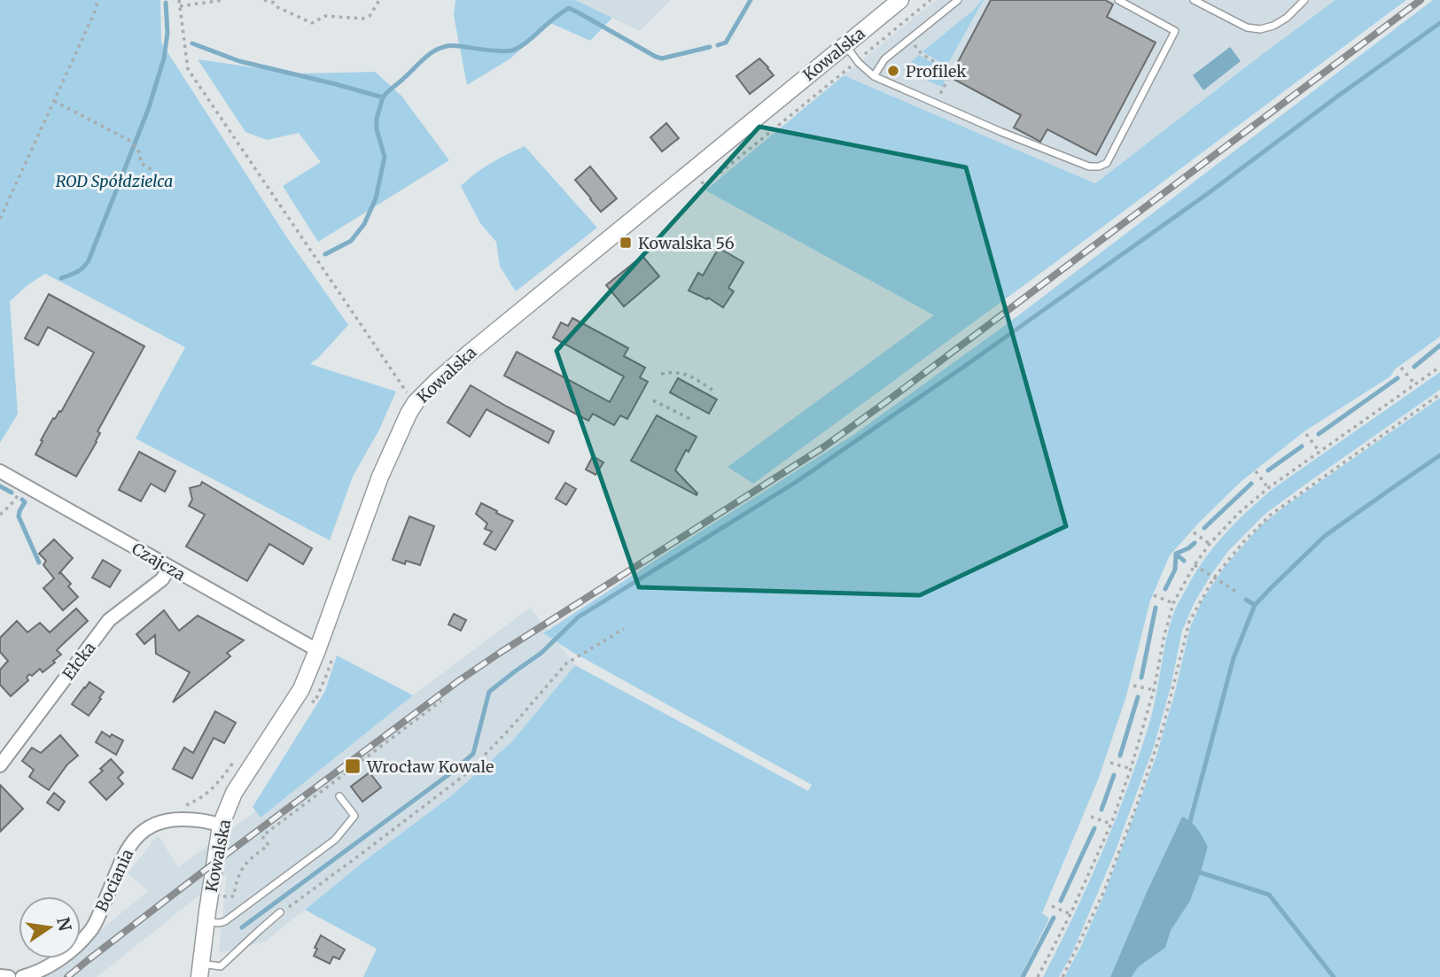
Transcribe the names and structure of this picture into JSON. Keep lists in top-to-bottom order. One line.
{"streets":{"street":["Kowalska","Czajcza","Ełcka","Bociania"]},"crossings":[["Kowalska","Czajcza"],["Kowalska","Bociania"],["Czajcza","Ełcka"]],"parks":["ROD Spółdzielca"],"places":{"other":["Profilek"],"transit":["Kowalska 56","Wrocław Kowale"]},"north":"right"}
